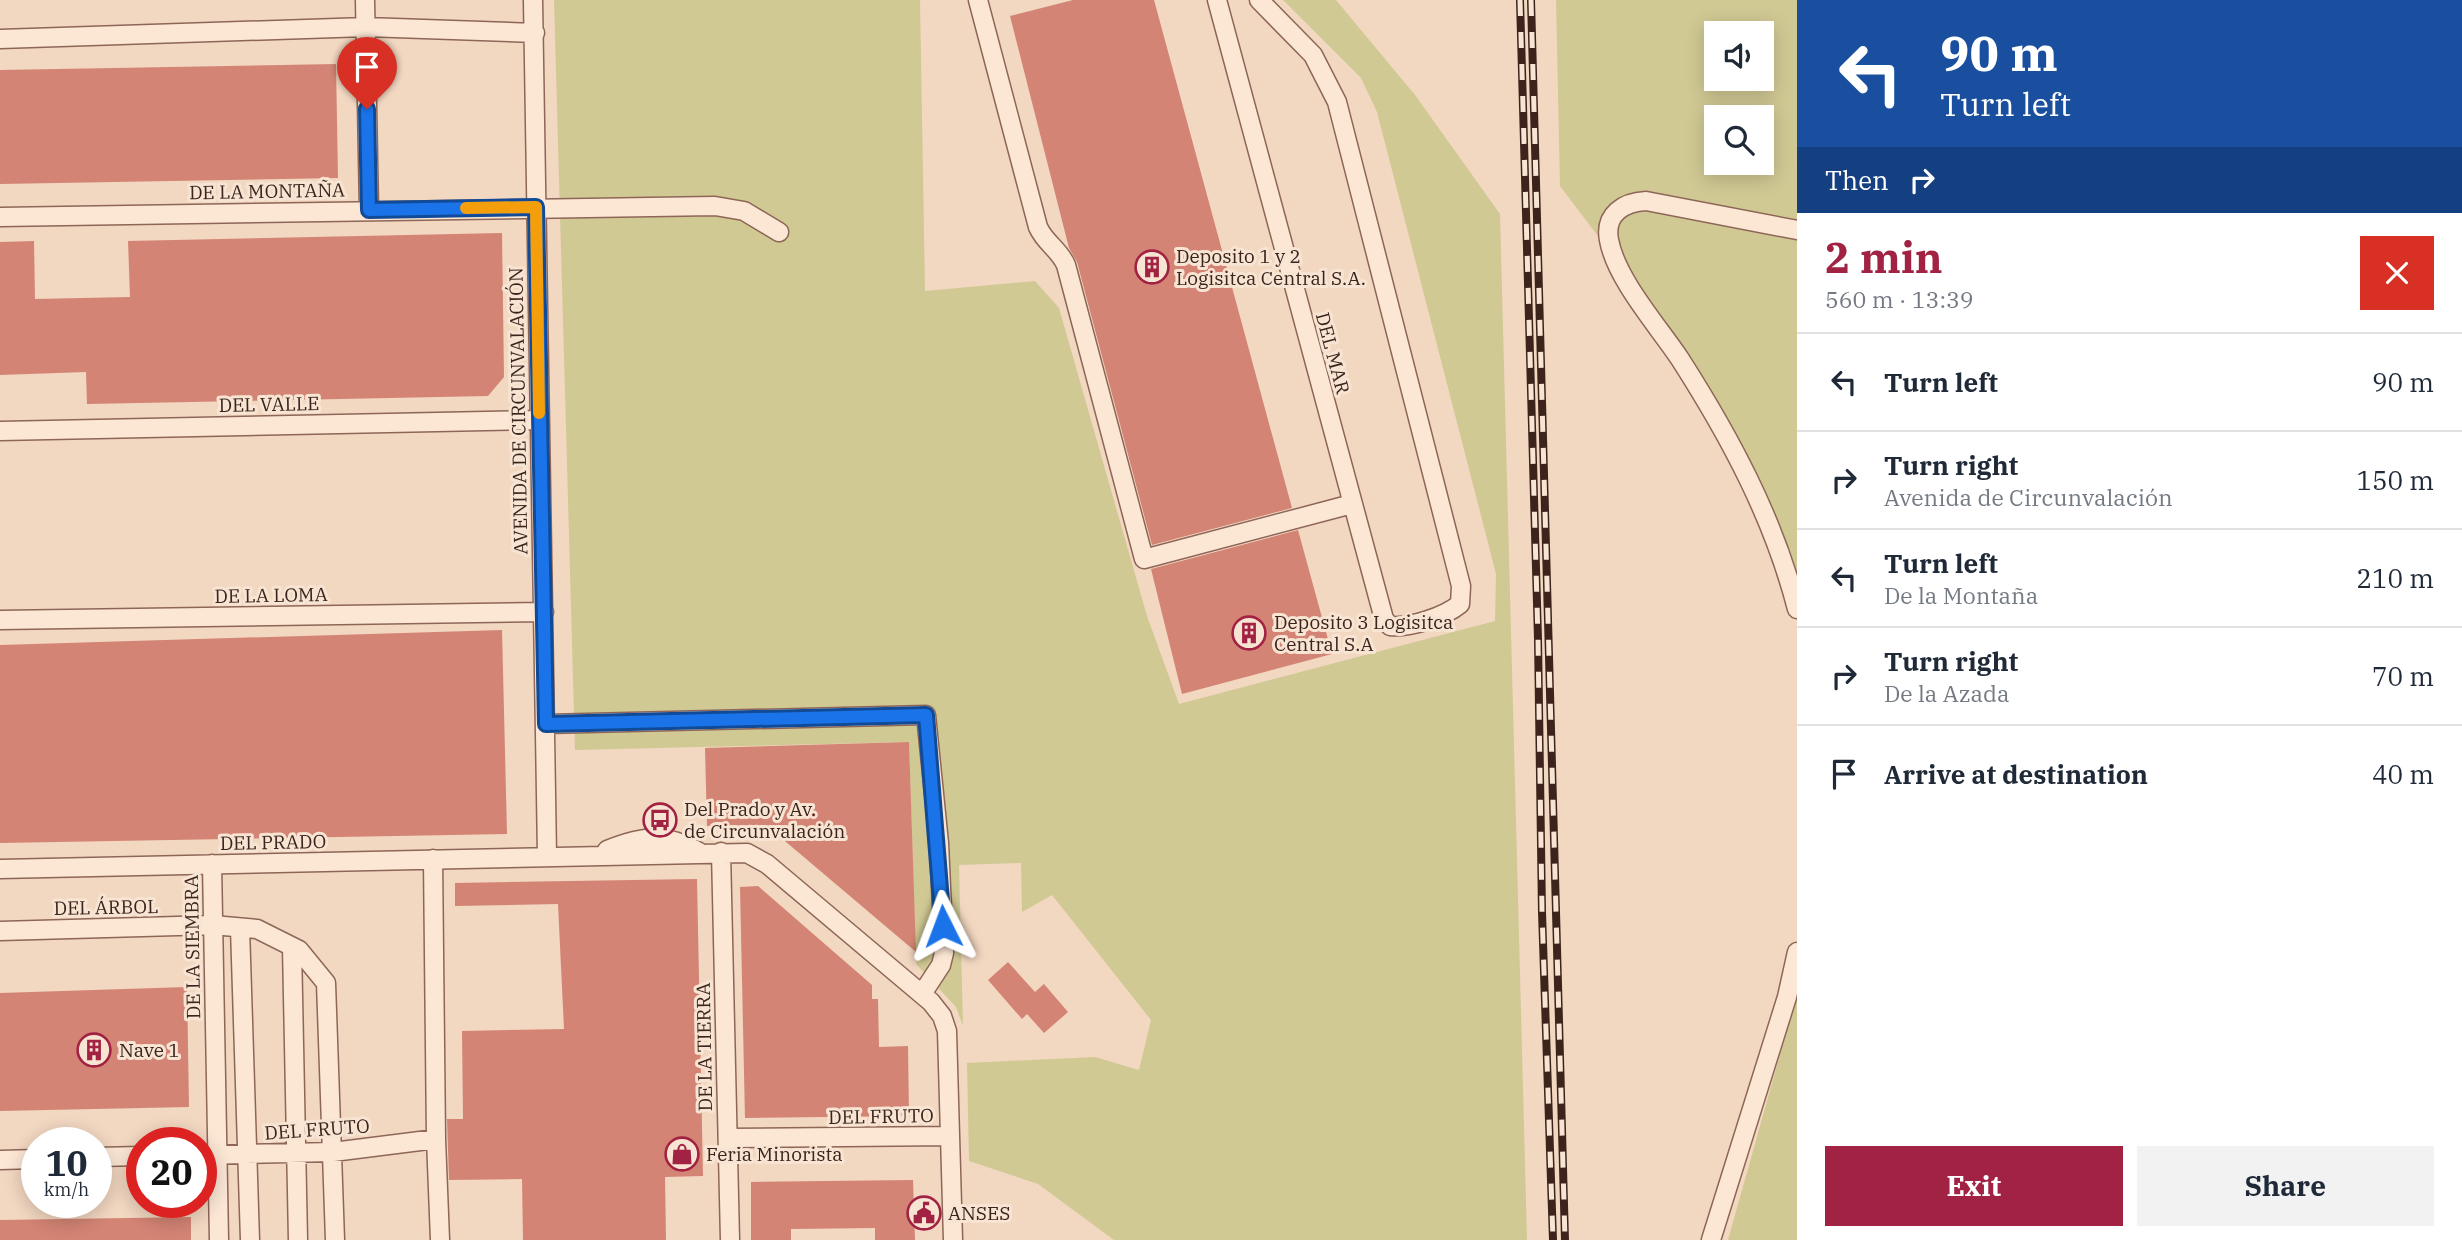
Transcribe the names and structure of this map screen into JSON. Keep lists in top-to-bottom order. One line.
{"streets":{"street":["DE LA MONTAÑA","DEL MAR","DEL VALLE","AVENIDA DE CIRCUNVALACIÓN","DE LA LOMA","DEL PRADO","DEL ÁRBOL","DE LA SIEMBRA","DE LA TIERRA","DEL FRUTO"]},"crossings":[["DE LA MONTAÑA","AVENIDA DE CIRCUNVALACIÓN"],["DEL VALLE","AVENIDA DE CIRCUNVALACIÓN"],["AVENIDA DE CIRCUNVALACIÓN","DE LA LOMA"],["AVENIDA DE CIRCUNVALACIÓN","DEL PRADO"],["DEL PRADO","DE LA SIEMBRA"],["DEL ÁRBOL","DE LA SIEMBRA"],["DEL ÁRBOL","DEL FRUTO"],["DE LA TIERRA","DEL FRUTO"]],"places":{"building":["Deposito 1 y 2 Logisitca Central S.A.","Deposito 3 Logisitca Central S.A","Nave 1"],"bus stop":["Del Prado y Av. de Circunvalación"],"shop":["Feria Minorista"],"public building":["ANSES"]},"page":{"turn":["90 m","Turn left"],"then":"Then","heading":["2 min","560 m · 13:39"],"list":[{"name":"Turn left","value":"90 m"},{"name":"Turn right","note":"Avenida de Circunvalación","value":"150 m"},{"name":"Turn left","note":"De la Montaña","value":"210 m"},{"name":"Turn right","note":"De la Azada","value":"70 m"},{"name":"Arrive at destination","value":"40 m"}],"speed":"10 km/h","limit":"20","buttons":["Exit","Share"]}}
